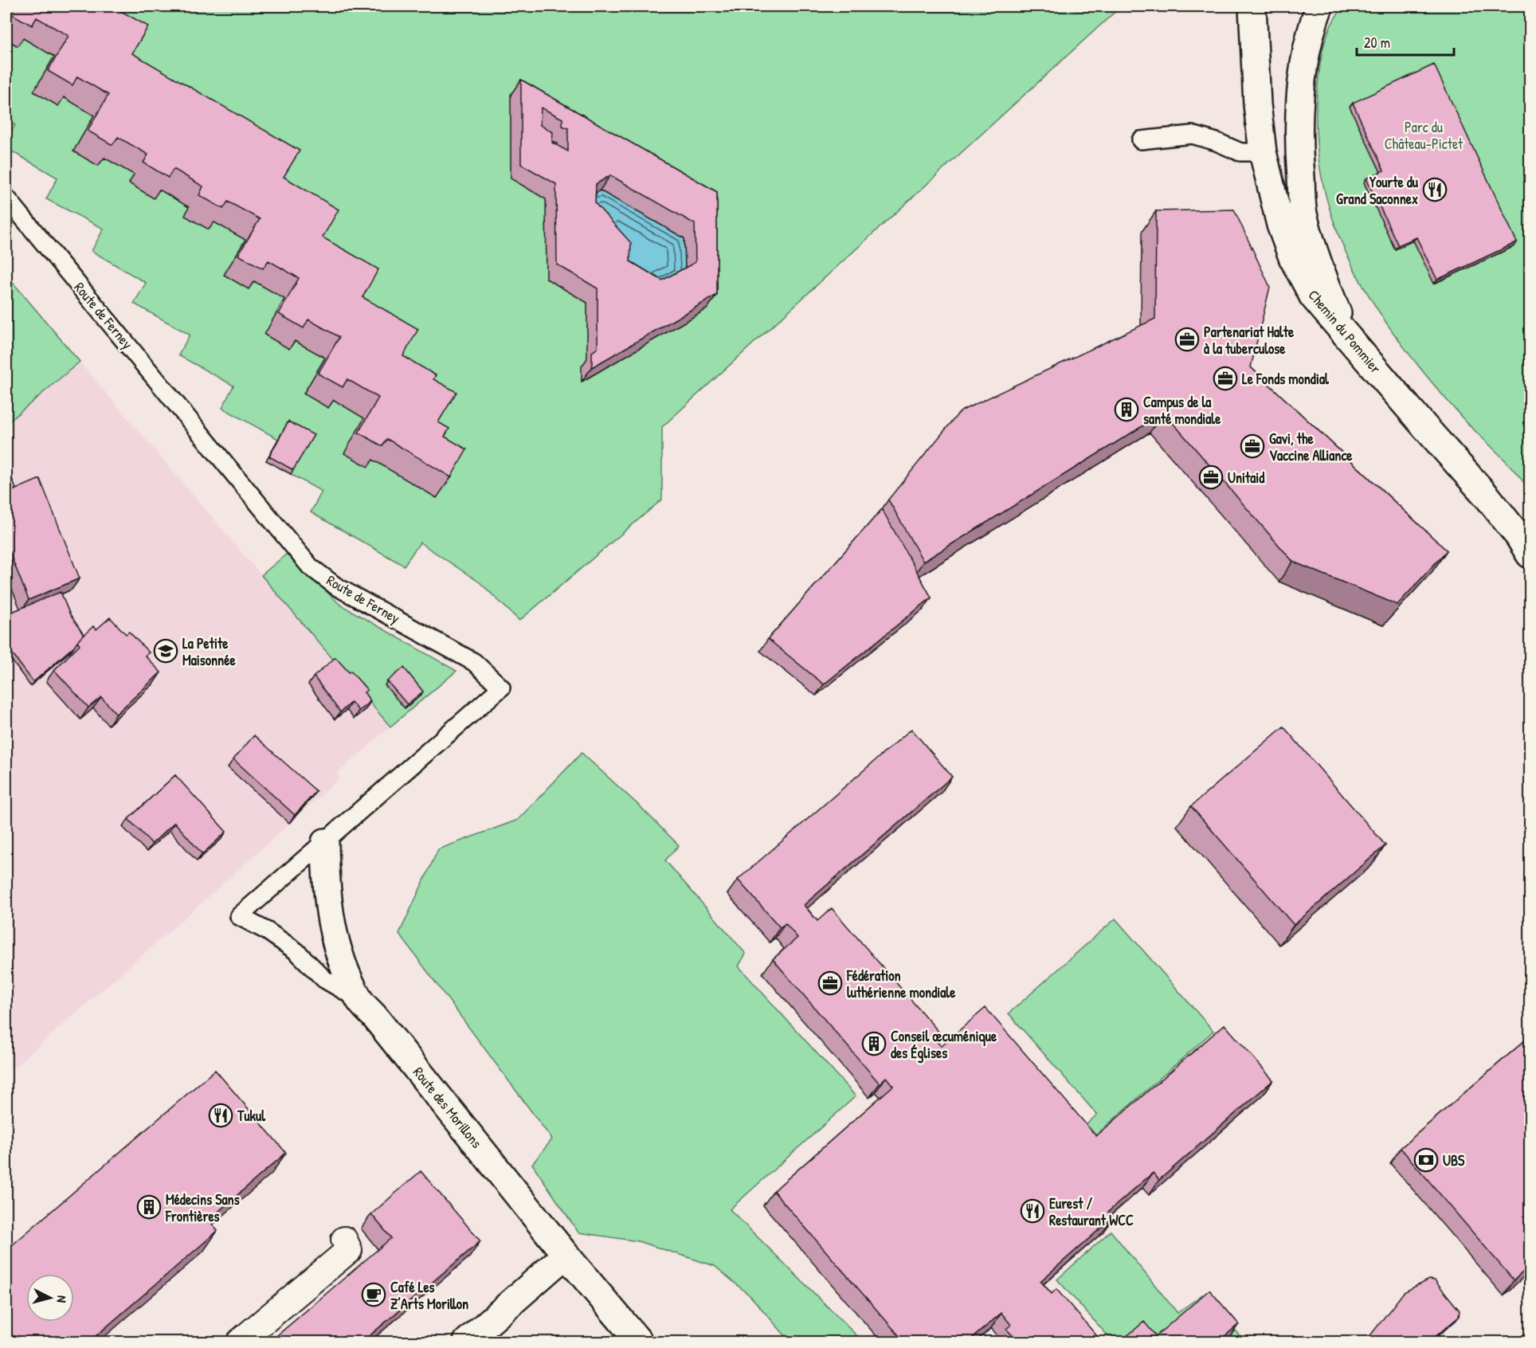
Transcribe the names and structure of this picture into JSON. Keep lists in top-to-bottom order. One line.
{"streets":{"street":["Chemin du Pommier","Route des Morillons"],"lane":["Route de Ferney"]},"crossings":[["Route de Ferney","Route des Morillons"]],"parks":["Parc du Château-Pictet"],"places":{"restaurant":["Yourte du Grand Saconnex","Tukul","Eurest / Restaurant WCC"],"office":["Partenariat Halte à la tuberculose","Le Fonds mondial","Gavi, the Vaccine Alliance","Unitaid","Fédération luthérienne mondiale"],"building":["Campus de la santé mondiale","Conseil œcuménique des Églises","Médecins Sans Frontières"],"school or university":["La Petite Maisonnée"],"bank":["UBS"],"cafe":["Café Les Z’Arts Morillon"]},"scale_bar":"20 m","north":"right"}
